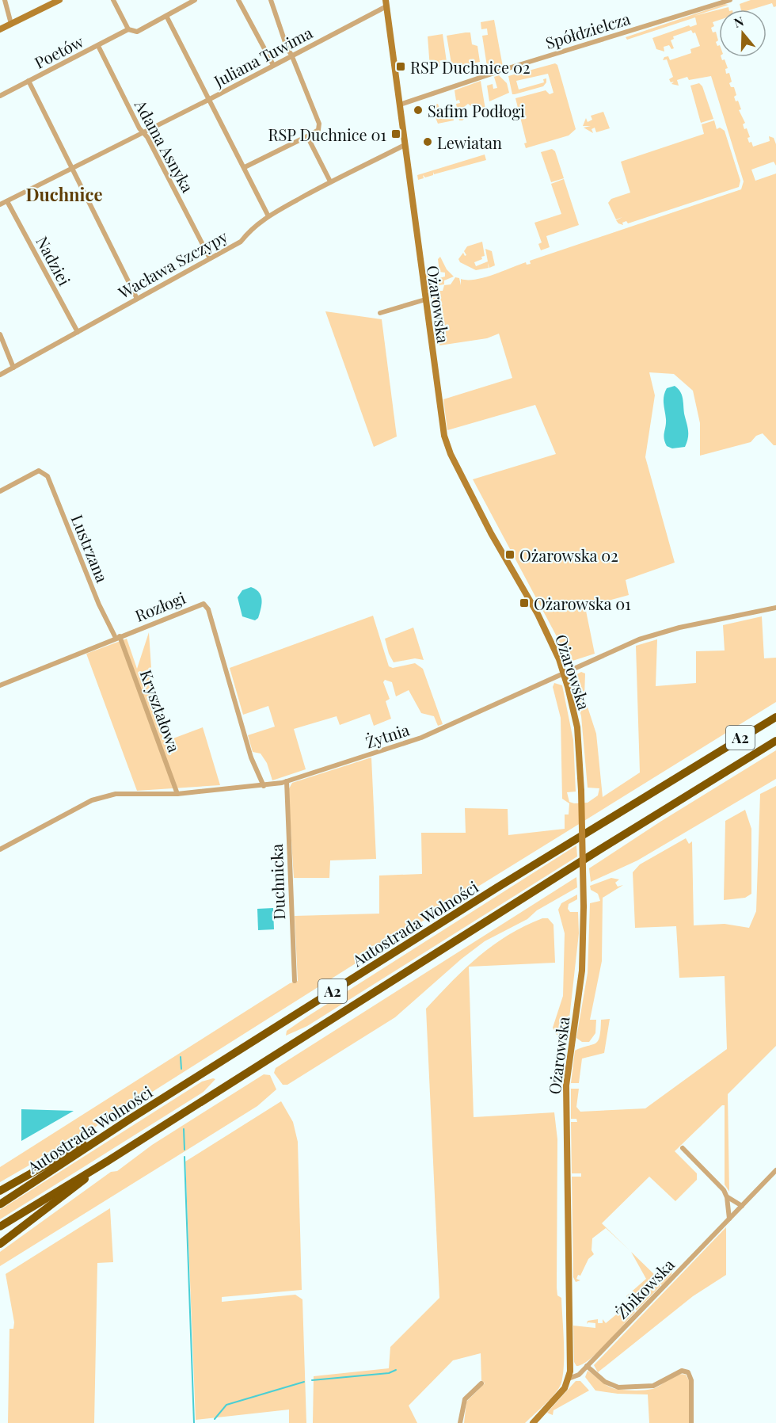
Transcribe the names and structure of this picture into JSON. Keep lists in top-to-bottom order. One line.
{"streets":{"highway":["A2","Autostrada Wolności"],"main road":["Ożarowska","Żbikowska"],"street":["Spółdzielcza","Poetów","Juliana Tuwima","Adama Asnyka","Nadziei","Wacława Szczypy","Lustrzana","Rozłogi","Kryształowa","Żytnia","Duchnicka"]},"crossings":[["Spółdzielcza","Ożarowska"],["Poetów","Juliana Tuwima"],["Poetów","Adama Asnyka"],["Juliana Tuwima","Ożarowska"],["Adama Asnyka","Wacława Szczypy"],["Nadziei","Wacława Szczypy"],["Wacława Szczypy","Ożarowska"],["Ożarowska","Żytnia"],["Ożarowska","Żbikowska"],["Lustrzana","Rozłogi"],["Lustrzana","Kryształowa"],["Rozłogi","Kryształowa"],["Rozłogi","Żytnia"],["Kryształowa","Żytnia"],["Żytnia","Duchnicka"]],"districts":["Duchnice"],"places":{"transit":["RSP Duchnice 02","RSP Duchnice 01","Ożarowska 02","Ożarowska 01"],"other":["Safim Podłogi","Lewiatan"]},"north":"top"}
